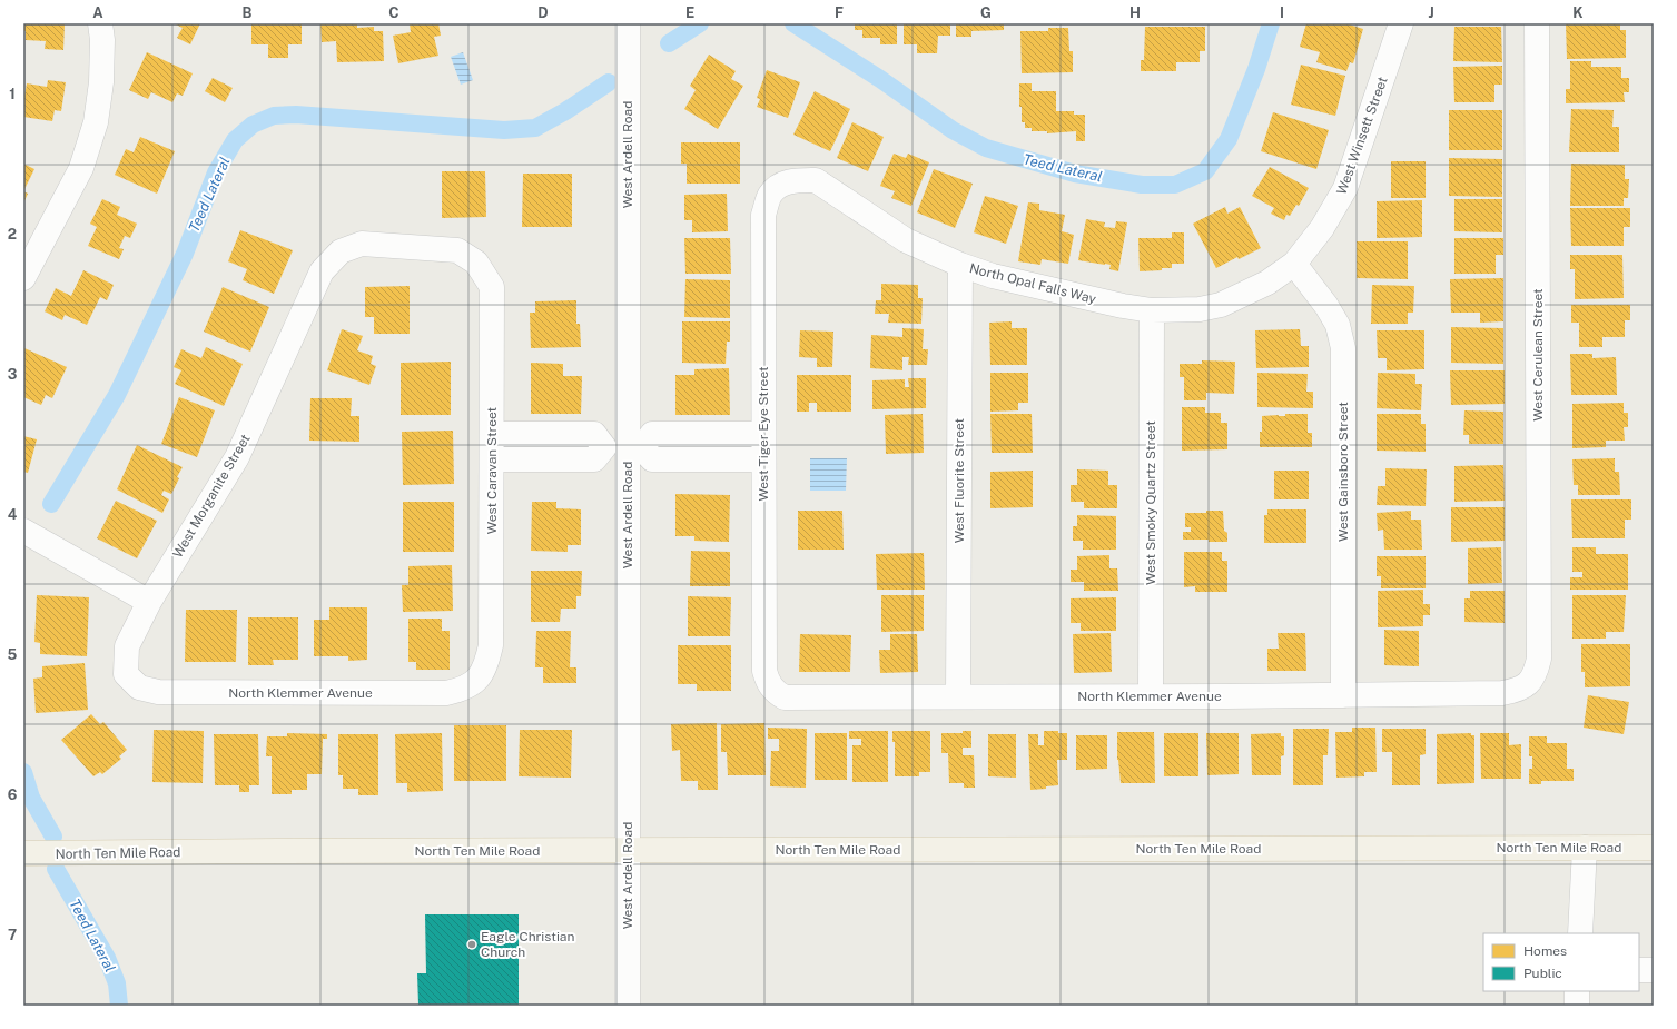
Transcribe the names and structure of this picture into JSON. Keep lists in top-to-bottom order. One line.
{"streets":{"main road":["North Ten Mile Road"],"street":["West Winsett Street","West Ardell Road","North Opal Falls Way","West Cerulean Street","West Tiger Eye Street","West Caravan Street","West Gainsboro Street","West Fluorite Street","West Morganite Street","West Smoky Quartz Street","North Klemmer Avenue"]},"crossings":[["West Winsett Street","North Opal Falls Way"],["West Winsett Street","West Gainsboro Street"],["West Ardell Road","North Ten Mile Road"],["North Opal Falls Way","West Tiger Eye Street"],["North Opal Falls Way","West Gainsboro Street"],["North Opal Falls Way","West Fluorite Street"],["North Opal Falls Way","West Smoky Quartz Street"],["West Cerulean Street","North Klemmer Avenue"],["West Tiger Eye Street","North Klemmer Avenue"],["West Caravan Street","West Morganite Street"],["West Caravan Street","North Klemmer Avenue"],["West Gainsboro Street","North Klemmer Avenue"],["West Fluorite Street","North Klemmer Avenue"],["West Morganite Street","North Klemmer Avenue"],["West Smoky Quartz Street","North Klemmer Avenue"]],"water":["Teed Lateral"],"places":["Eagle Christian Church"],"legend":["Homes","Public"],"grid":{"columns":["A","B","C","D","E","F","G","H","I","J","K"],"rows":["1","2","3","4","5","6","7"]}}
